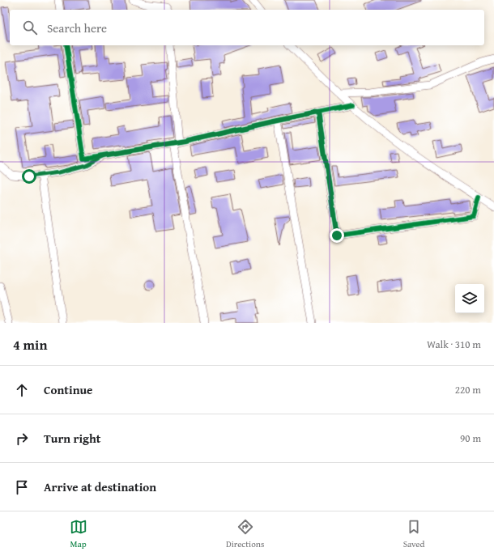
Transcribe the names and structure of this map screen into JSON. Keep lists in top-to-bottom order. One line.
{"page":{"search":"Search here","heading":["4 min","Walk · 310 m"],"list":[["Continue","220 m"],["Turn right","90 m"],"Arrive at destination"],"nav":["Map","Directions","Saved"]}}
